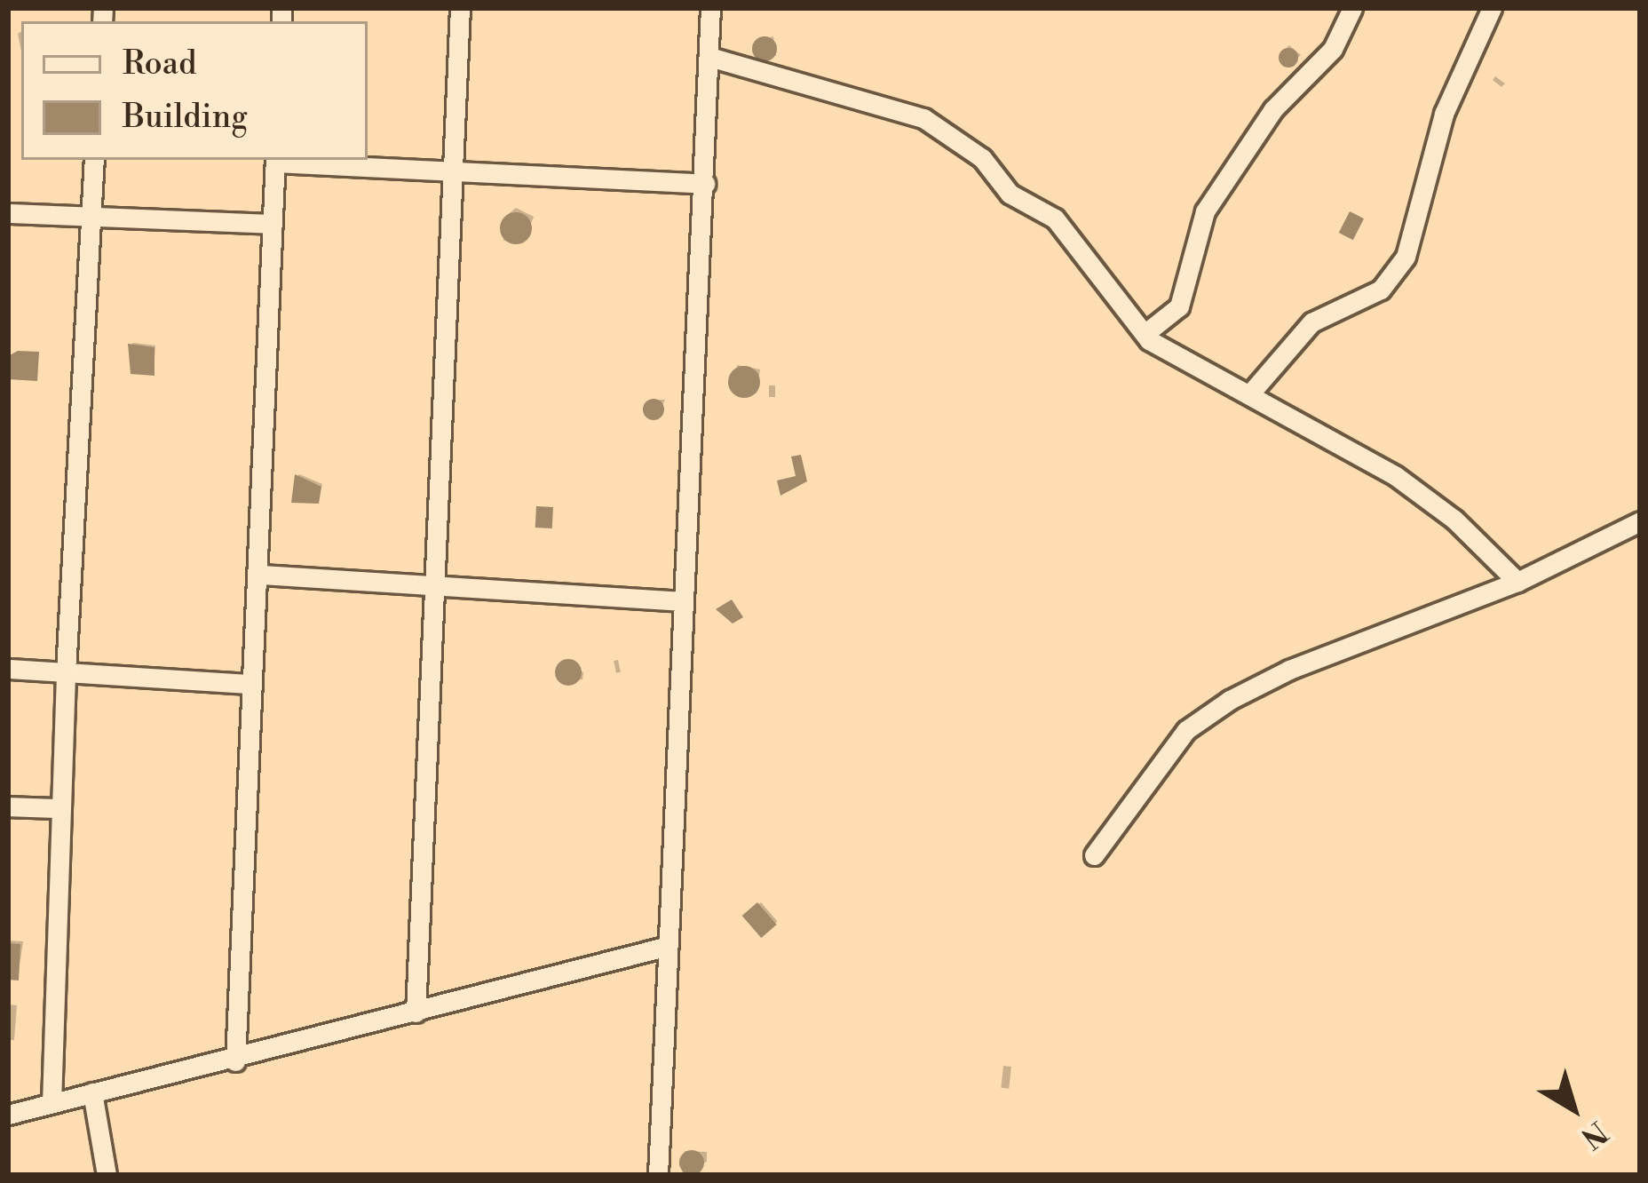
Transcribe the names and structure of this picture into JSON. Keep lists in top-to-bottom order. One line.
{"legend":["Road","Building"],"north":"bottom right"}
